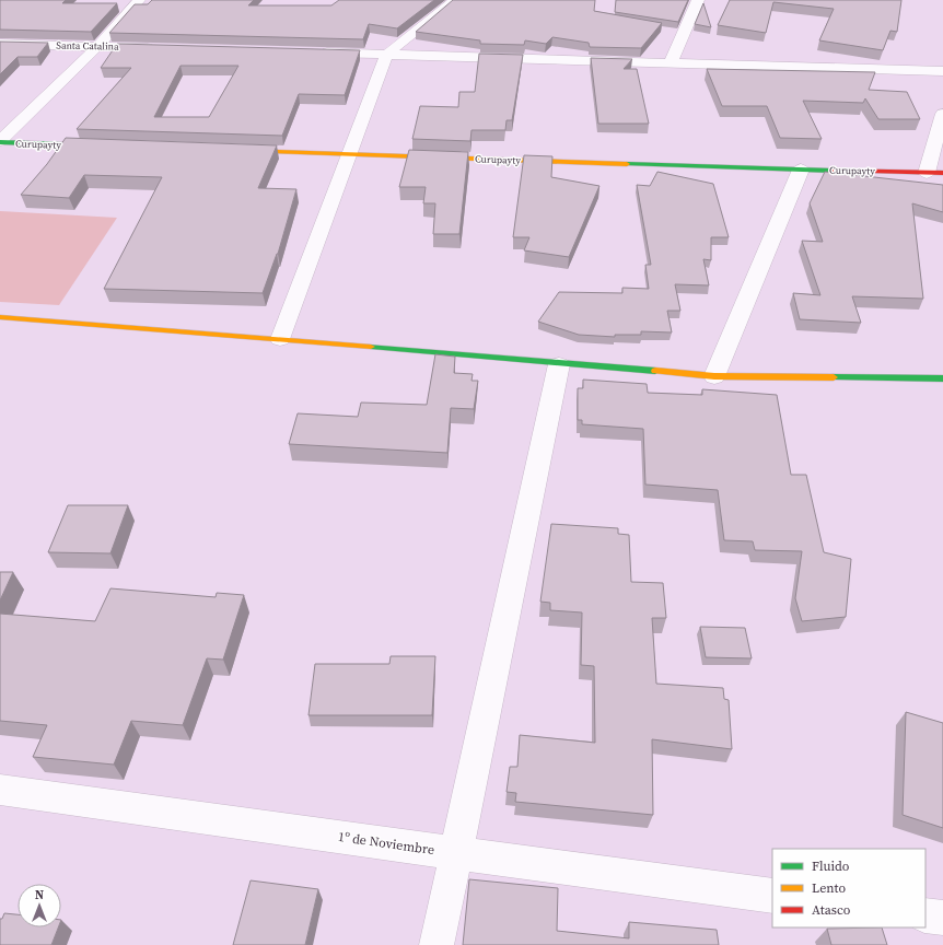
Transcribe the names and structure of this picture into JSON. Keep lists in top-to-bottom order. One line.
{"streets":{"street":["Santa Catalina","Curupayty","1º de Noviembre"]},"legend":["Fluido","Lento","Atasco"],"north":"top"}
